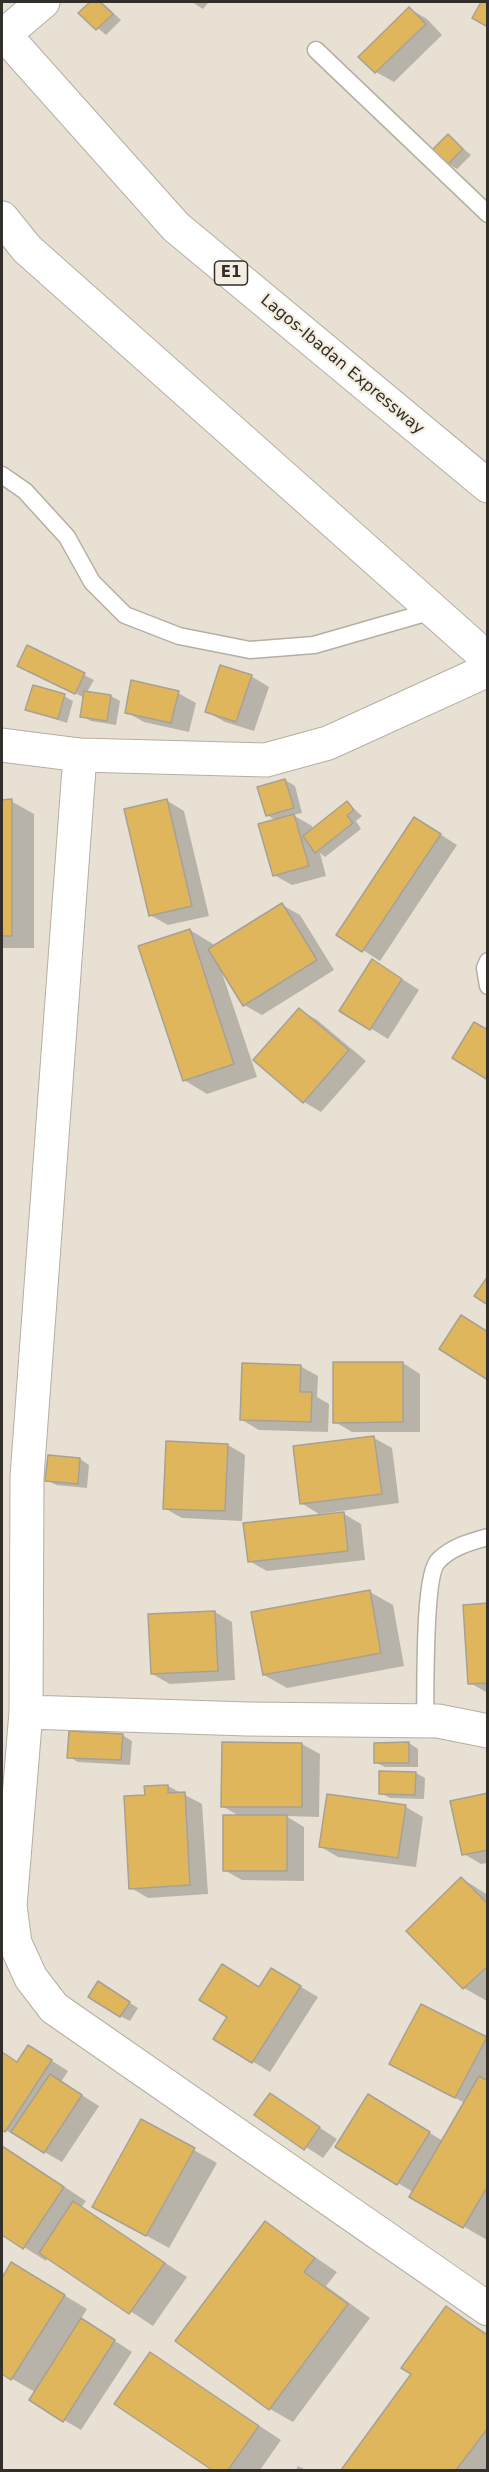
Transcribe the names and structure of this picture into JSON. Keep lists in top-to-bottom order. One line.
{"streets":{"main road":["E1","Lagos-Ibadan Expressway"]}}
